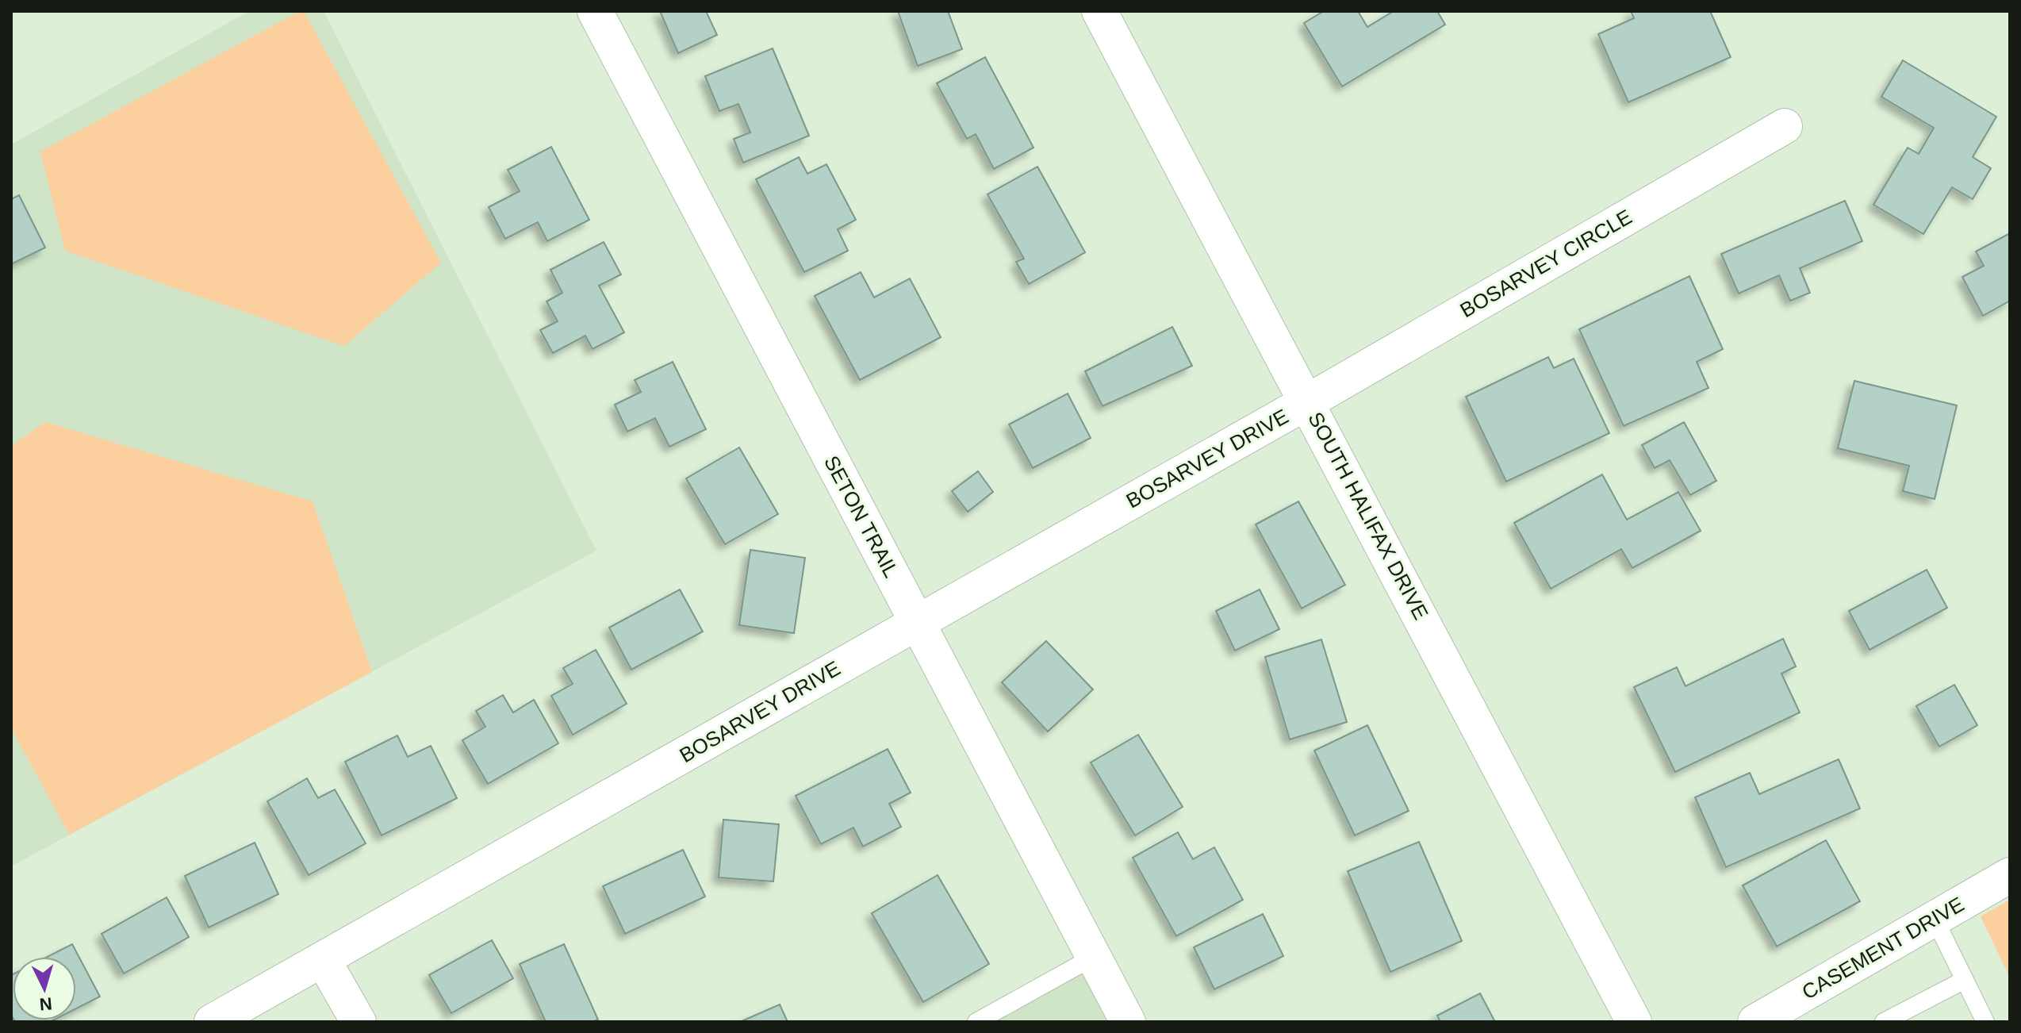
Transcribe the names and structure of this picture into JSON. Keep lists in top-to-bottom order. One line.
{"streets":{"street":["BOSARVEY CIRCLE","BOSARVEY DRIVE","SOUTH HALIFAX DRIVE","SETON TRAIL","CASEMENT DRIVE"]},"crossings":[["BOSARVEY CIRCLE","BOSARVEY DRIVE"],["BOSARVEY CIRCLE","SOUTH HALIFAX DRIVE"],["BOSARVEY DRIVE","SOUTH HALIFAX DRIVE"],["BOSARVEY DRIVE","SETON TRAIL"]],"north":"bottom"}
